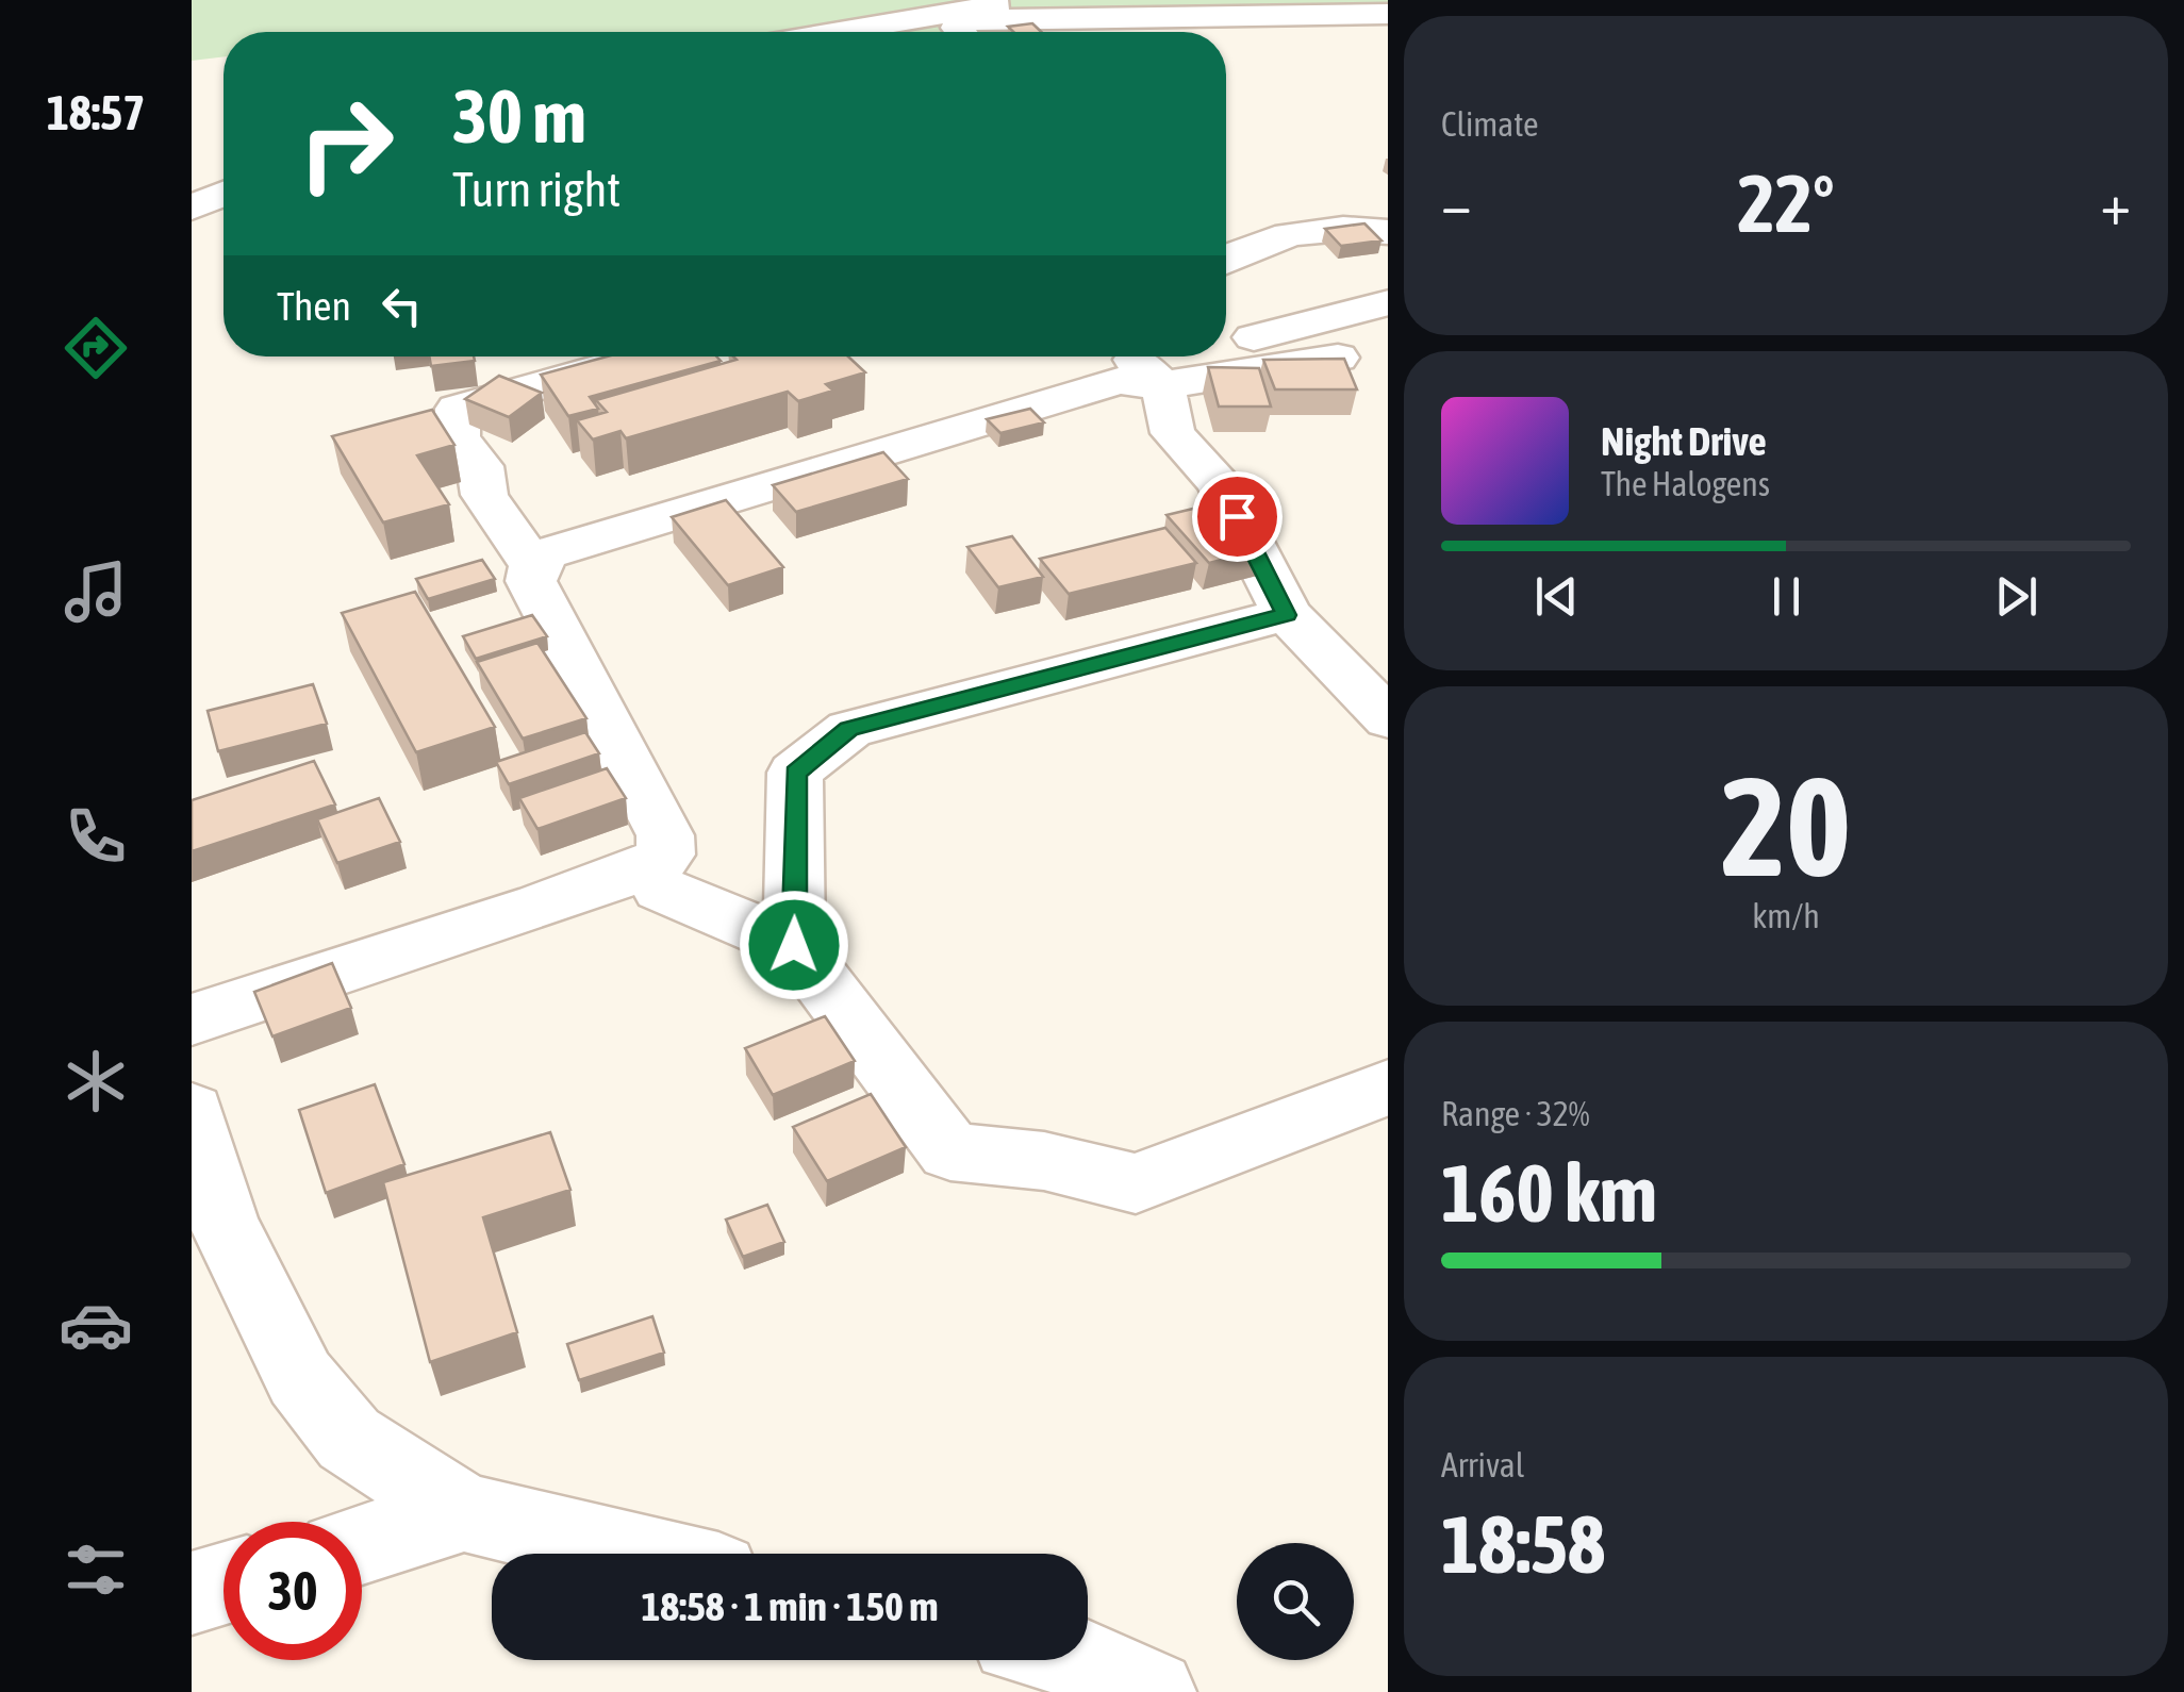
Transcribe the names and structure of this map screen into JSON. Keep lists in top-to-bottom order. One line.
{"page":{"tabs":"18:57","tile":["Climate",["20","km/h"],["Range · 32%","160 km"],["Arrival","18:58"]],"turn":["30 m","Turn right"],"heat":["−","22°","+"],"then":"Then","song":["Night Drive","The Halogens"],"limit":"30","trip":"18:58 · 1 min · 150 m"}}
